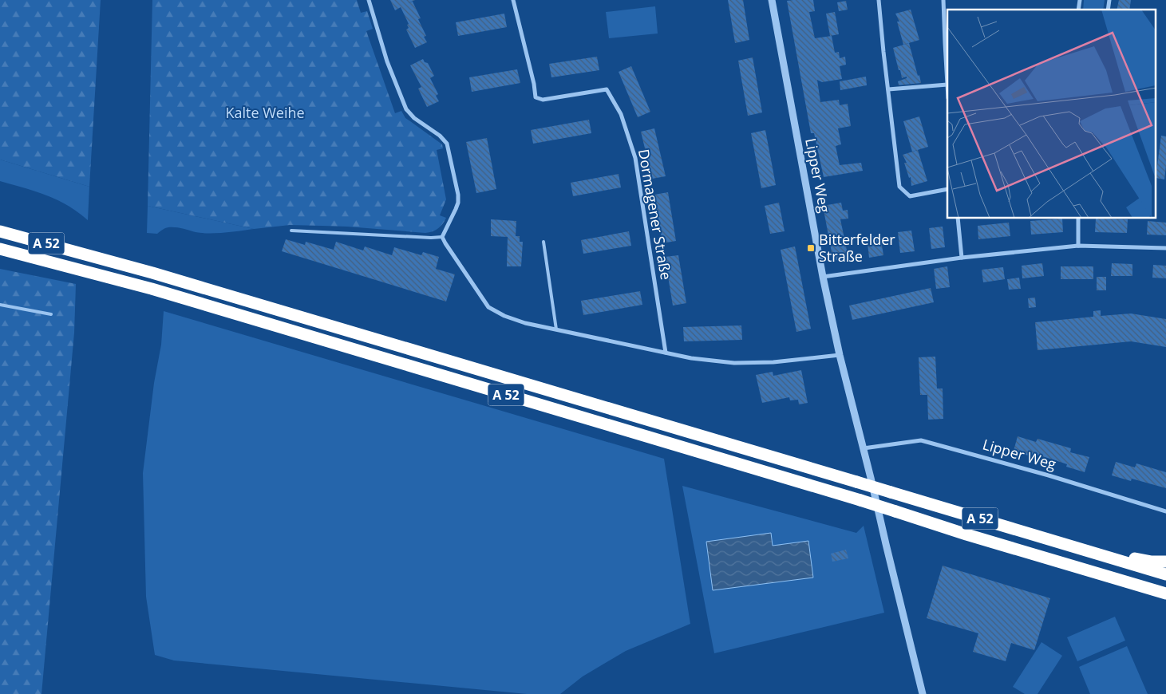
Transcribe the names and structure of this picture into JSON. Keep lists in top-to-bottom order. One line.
{"streets":{"highway":["A 52"],"street":["Lipper Weg","Dormagener Straße"]},"parks":["Kalte Weihe"],"places":{"transit":["Bitterfelder Straße"]}}
